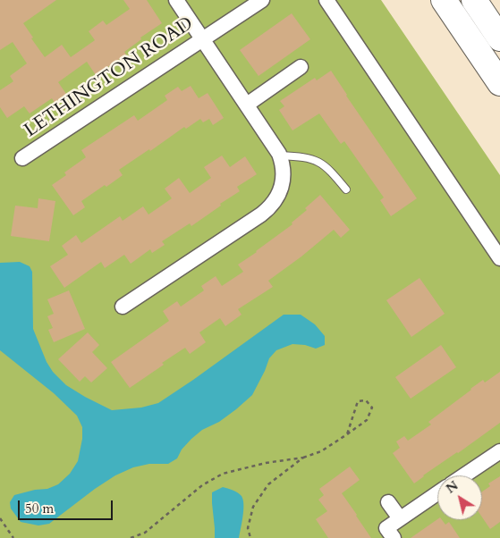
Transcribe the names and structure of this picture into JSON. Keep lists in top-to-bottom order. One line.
{"streets":{"street":["LETHINGTON ROAD"]},"scale_bar":"50 m","north":"top left"}
